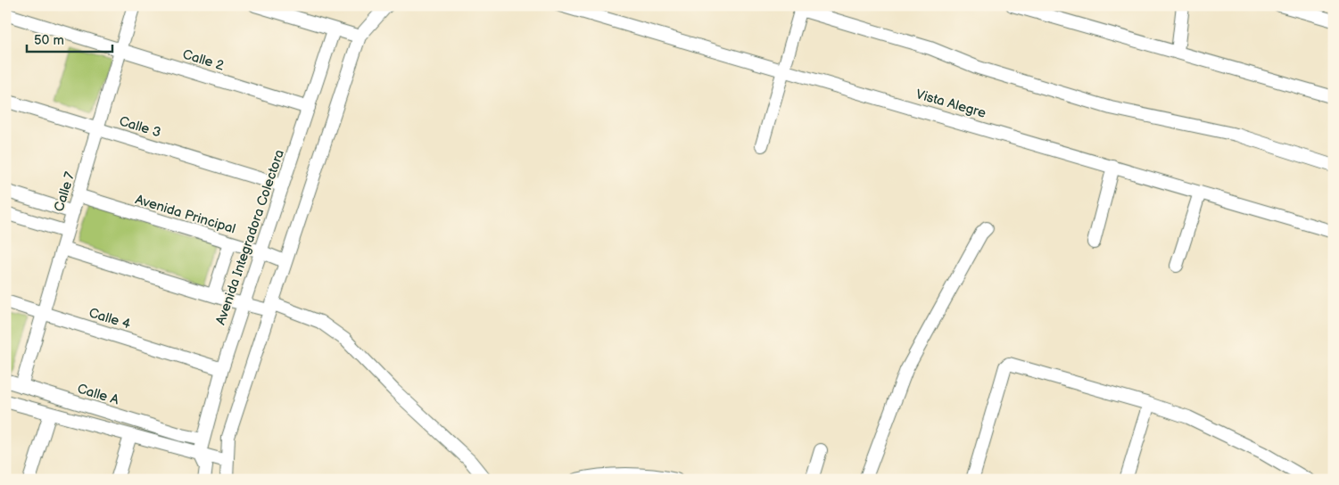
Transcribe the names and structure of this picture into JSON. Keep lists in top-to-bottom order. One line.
{"streets":{"street":["Calle 2","Vista Alegre","Calle 3","Calle 7","Avenida Principal","Avenida Integradora Colectora","Calle 4","Calle A"]},"crossings":[["Calle 2","Calle 7"],["Calle 2","Avenida Integradora Colectora"],["Calle 3","Calle 7"],["Calle 3","Avenida Integradora Colectora"],["Calle 7","Avenida Principal"],["Calle 7","Calle 4"],["Calle 7","Calle A"],["Avenida Principal","Avenida Integradora Colectora"],["Avenida Integradora Colectora","Calle 4"],["Avenida Integradora Colectora","Calle A"]],"scale_bar":"50 m"}
